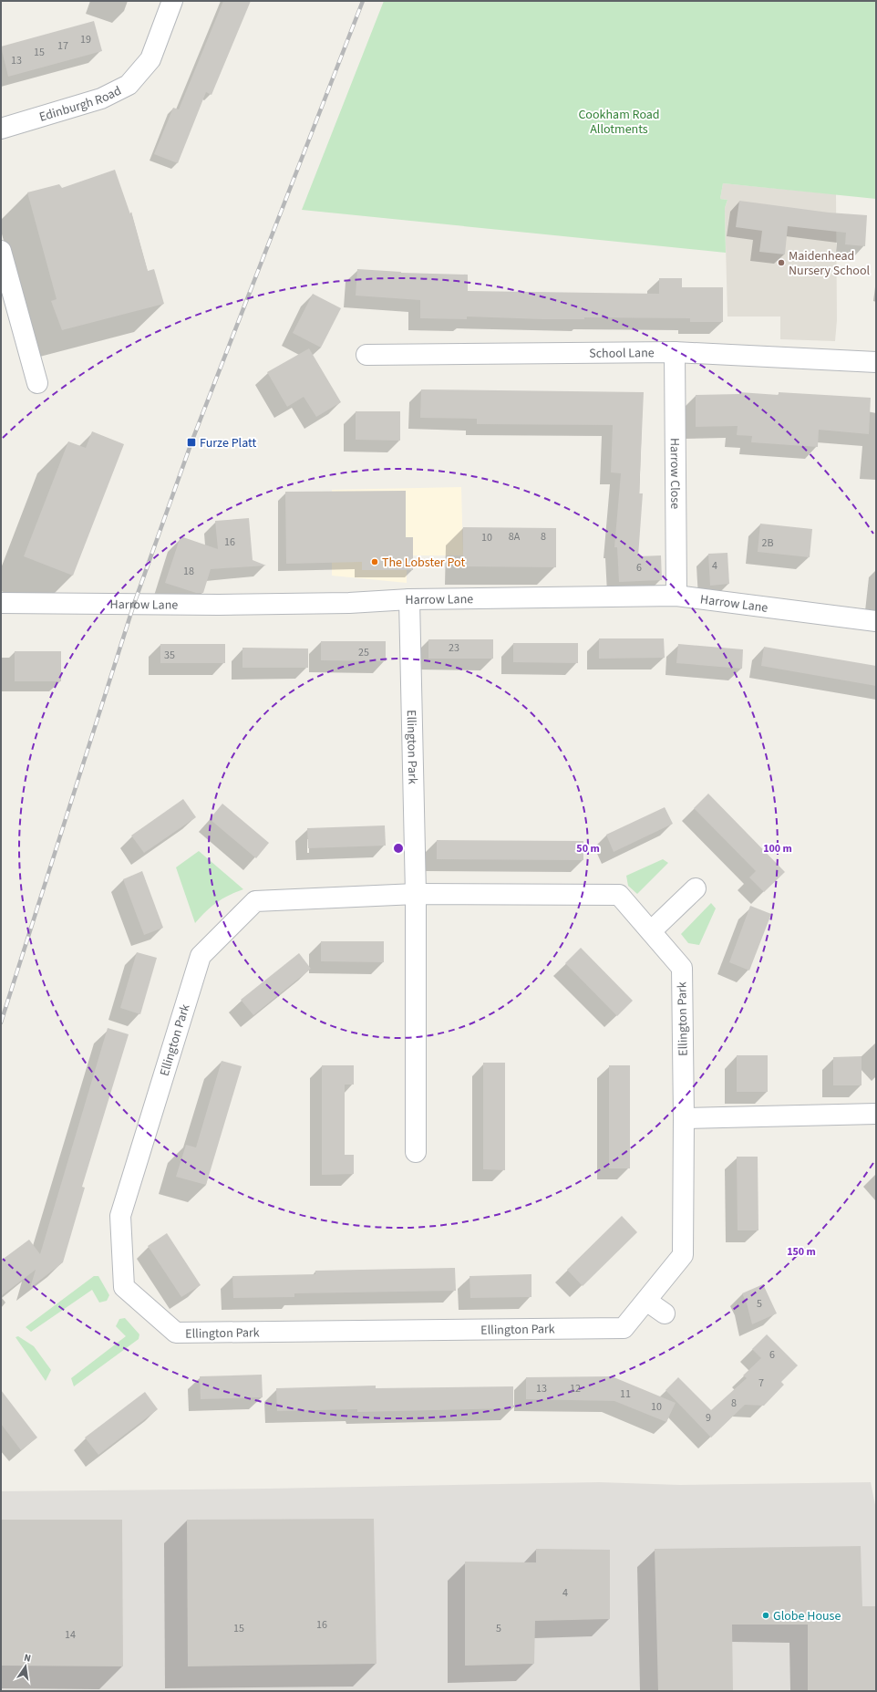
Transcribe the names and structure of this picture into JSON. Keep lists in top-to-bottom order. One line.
{"streets":{"street":["Edinburgh Road","School Lane","Harrow Close","Harrow Lane","Ellington Park"]},"crossings":[["School Lane","Harrow Close"],["Harrow Close","Harrow Lane"],["Harrow Lane","Ellington Park"]],"parks":["Cookham Road Allotments"],"places":{"other":["Maidenhead Nursery School","The Lobster Pot","Globe House"],"transit":["Furze Platt"]},"house_numbers":["19","17","15","13","8A","8","10","16","2B","4","6","18","23","25","35","5","6","7","13","12","11","8","10","9","4","16","15","5","14"],"north":"top","rings":["50 m","100 m","150 m"]}
